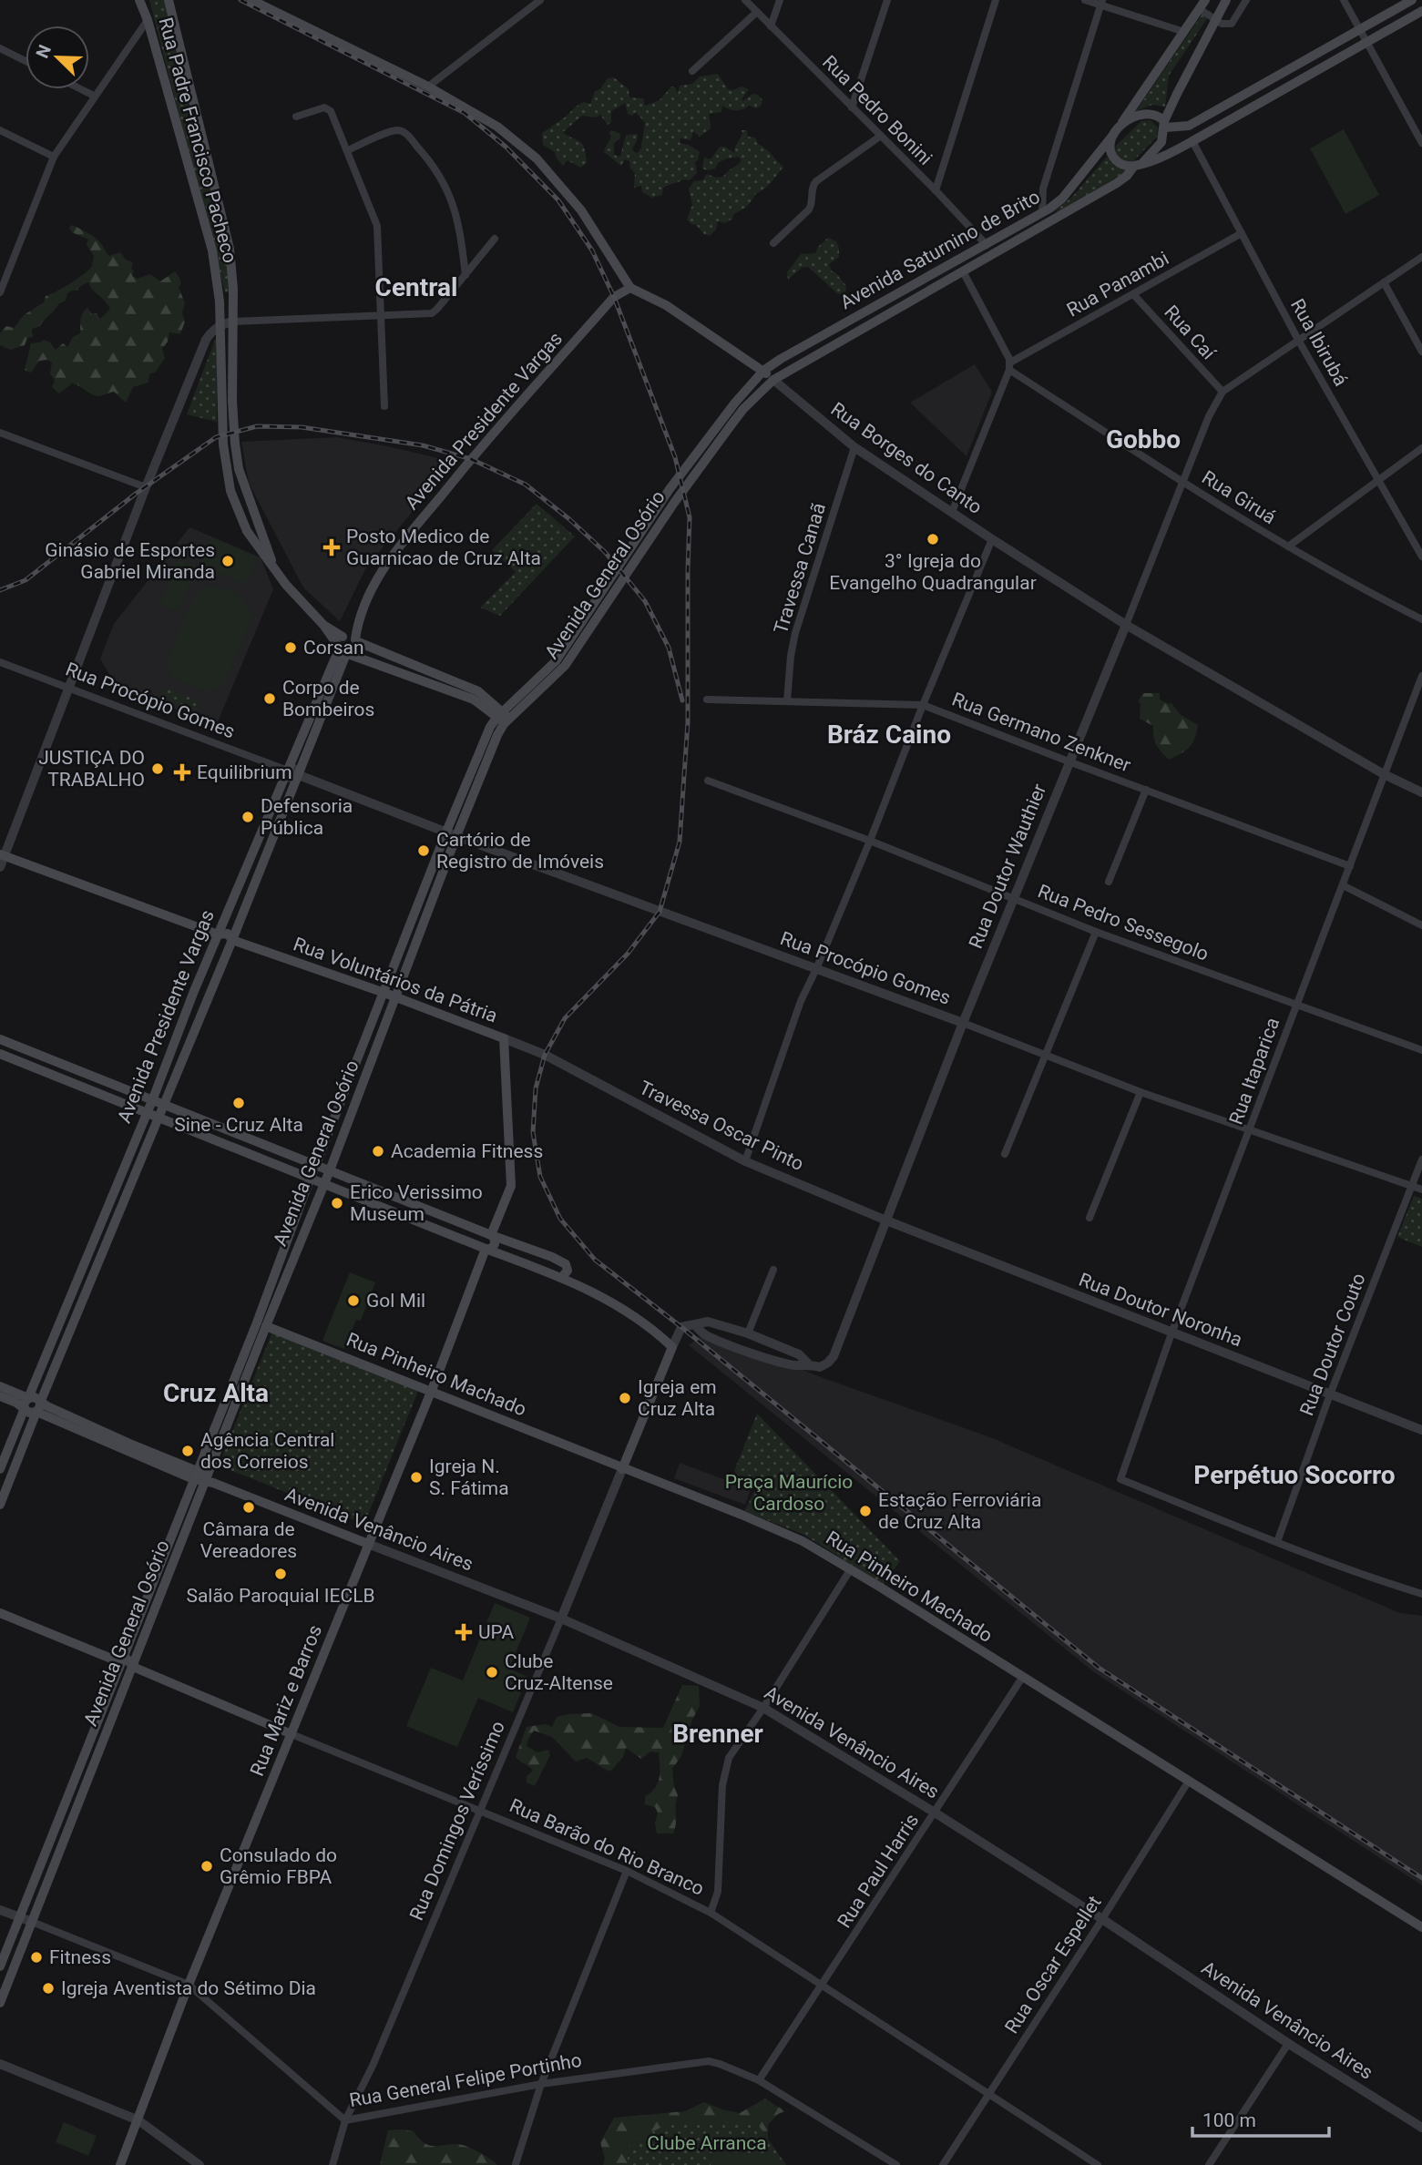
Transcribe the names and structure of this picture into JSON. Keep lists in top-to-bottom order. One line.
{"streets":{"main road":["Rua Padre Francisco Pacheco","Avenida Saturnino de Brito","Avenida Presidente Vargas","Rua Borges do Canto","Avenida General Osório","Rua Voluntários da Pátria","Rua Pinheiro Machado","Avenida Venâncio Aires","Rua Mariz e Barros","Rua Domingos Veríssimo","Rua Barão do Rio Branco"],"street":["Rua Pedro Bonini","Rua Panambi","Rua Caí","Rua Ibirubá","Rua Giruá","Travessa Canaã","Rua Procópio Gomes","Rua Germano Zenkner","Rua Doutor Wauthier","Rua Pedro Sessegolo","Rua Itaparica","Travessa Oscar Pinto","Rua Doutor Noronha","Rua Doutor Couto","Rua Paul Harris","Rua Oscar Espellet","Rua General Felipe Portinho"]},"crossings":[["Rua Pedro Bonini","Avenida Saturnino de Brito"],["Avenida Saturnino de Brito","Rua Ibirubá"],["Avenida Saturnino de Brito","Rua Borges do Canto"],["Avenida Saturnino de Brito","Rua Giruá"],["Avenida Saturnino de Brito","Avenida General Osório"],["Rua Panambi","Rua Caí"],["Rua Panambi","Rua Ibirubá"],["Rua Panambi","Rua Giruá"],["Rua Caí","Rua Doutor Wauthier"],["Avenida Presidente Vargas","Rua Borges do Canto"],["Avenida Presidente Vargas","Rua Procópio Gomes"],["Avenida Presidente Vargas","Rua Voluntários da Pátria"],["Avenida Presidente Vargas","Avenida Venâncio Aires"],["Rua Borges do Canto","Travessa Canaã"],["Rua Borges do Canto","Avenida General Osório"],["Rua Borges do Canto","Rua Doutor Wauthier"],["Rua Borges do Canto","Rua Itaparica"],["Rua Giruá","Rua Doutor Wauthier"],["Travessa Canaã","Rua Germano Zenkner"],["Avenida General Osório","Rua Procópio Gomes"],["Avenida General Osório","Rua Voluntários da Pátria"],["Avenida General Osório","Rua Pinheiro Machado"],["Avenida General Osório","Avenida Venâncio Aires"],["Avenida General Osório","Rua Barão do Rio Branco"],["Avenida General Osório","Rua General Felipe Portinho"],["Rua Procópio Gomes","Rua Doutor Wauthier"],["Rua Procópio Gomes","Rua Itaparica"],["Rua Procópio Gomes","Rua Doutor Couto"],["Rua Germano Zenkner","Rua Doutor Wauthier"],["Rua Germano Zenkner","Rua Itaparica"],["Rua Doutor Wauthier","Rua Pedro Sessegolo"],["Rua Doutor Wauthier","Travessa Oscar Pinto"],["Rua Doutor Wauthier","Rua Doutor Noronha"],["Rua Pedro Sessegolo","Rua Itaparica"],["Rua Voluntários da Pátria","Travessa Oscar Pinto"],["Rua Voluntários da Pátria","Rua Mariz e Barros"],["Rua Itaparica","Rua Doutor Noronha"],["Rua Itaparica","Rua Doutor Couto"],["Travessa Oscar Pinto","Rua Doutor Noronha"],["Rua Doutor Noronha","Rua Doutor Couto"],["Rua Pinheiro Machado","Rua Mariz e Barros"],["Rua Pinheiro Machado","Rua Domingos Veríssimo"],["Rua Pinheiro Machado","Rua Paul Harris"],["Rua Pinheiro Machado","Rua Oscar Espellet"],["Avenida Venâncio Aires","Rua Mariz e Barros"],["Avenida Venâncio Aires","Rua Domingos Veríssimo"],["Avenida Venâncio Aires","Rua Paul Harris"],["Avenida Venâncio Aires","Rua Oscar Espellet"],["Rua Mariz e Barros","Rua Barão do Rio Branco"],["Rua Mariz e Barros","Rua General Felipe Portinho"],["Rua Domingos Veríssimo","Rua Barão do Rio Branco"],["Rua Domingos Veríssimo","Rua General Felipe Portinho"],["Rua Barão do Rio Branco","Rua Paul Harris"],["Rua Barão do Rio Branco","Rua Oscar Espellet"],["Rua Paul Harris","Rua General Felipe Portinho"]],"districts":["Central","Gobbo","Bráz Caino","Cruz Alta","Perpétuo Socorro","Brenner"],"parks":["Praça Maurício Cardoso","Clube Arranca"],"places":{"other":["3° Igreja do Evangelho Quadrangular","Ginásio de Esportes Gabriel Miranda","Corsan","Corpo de Bombeiros","JUSTIÇA DO TRABALHO","Defensoria Pública","Cartório de Registro de Imóveis","Sine - Cruz Alta","Academia Fitness","Erico Verissimo Museum","Gol Mil","Igreja em Cruz Alta","Agência Central dos Correios","Igreja N. S. Fátima","Câmara de Vereadores","Estação Ferroviária de Cruz Alta","Salão Paroquial IECLB","Clube Cruz-Altense","Consulado do Grêmio FBPA","Fitness","Igreja Aventista do Sétimo Dia"],"health":["Posto Medico de Guarnicao de Cruz Alta","Equilibrium","UPA"]},"scale_bar":"100 m","north":"top left"}
